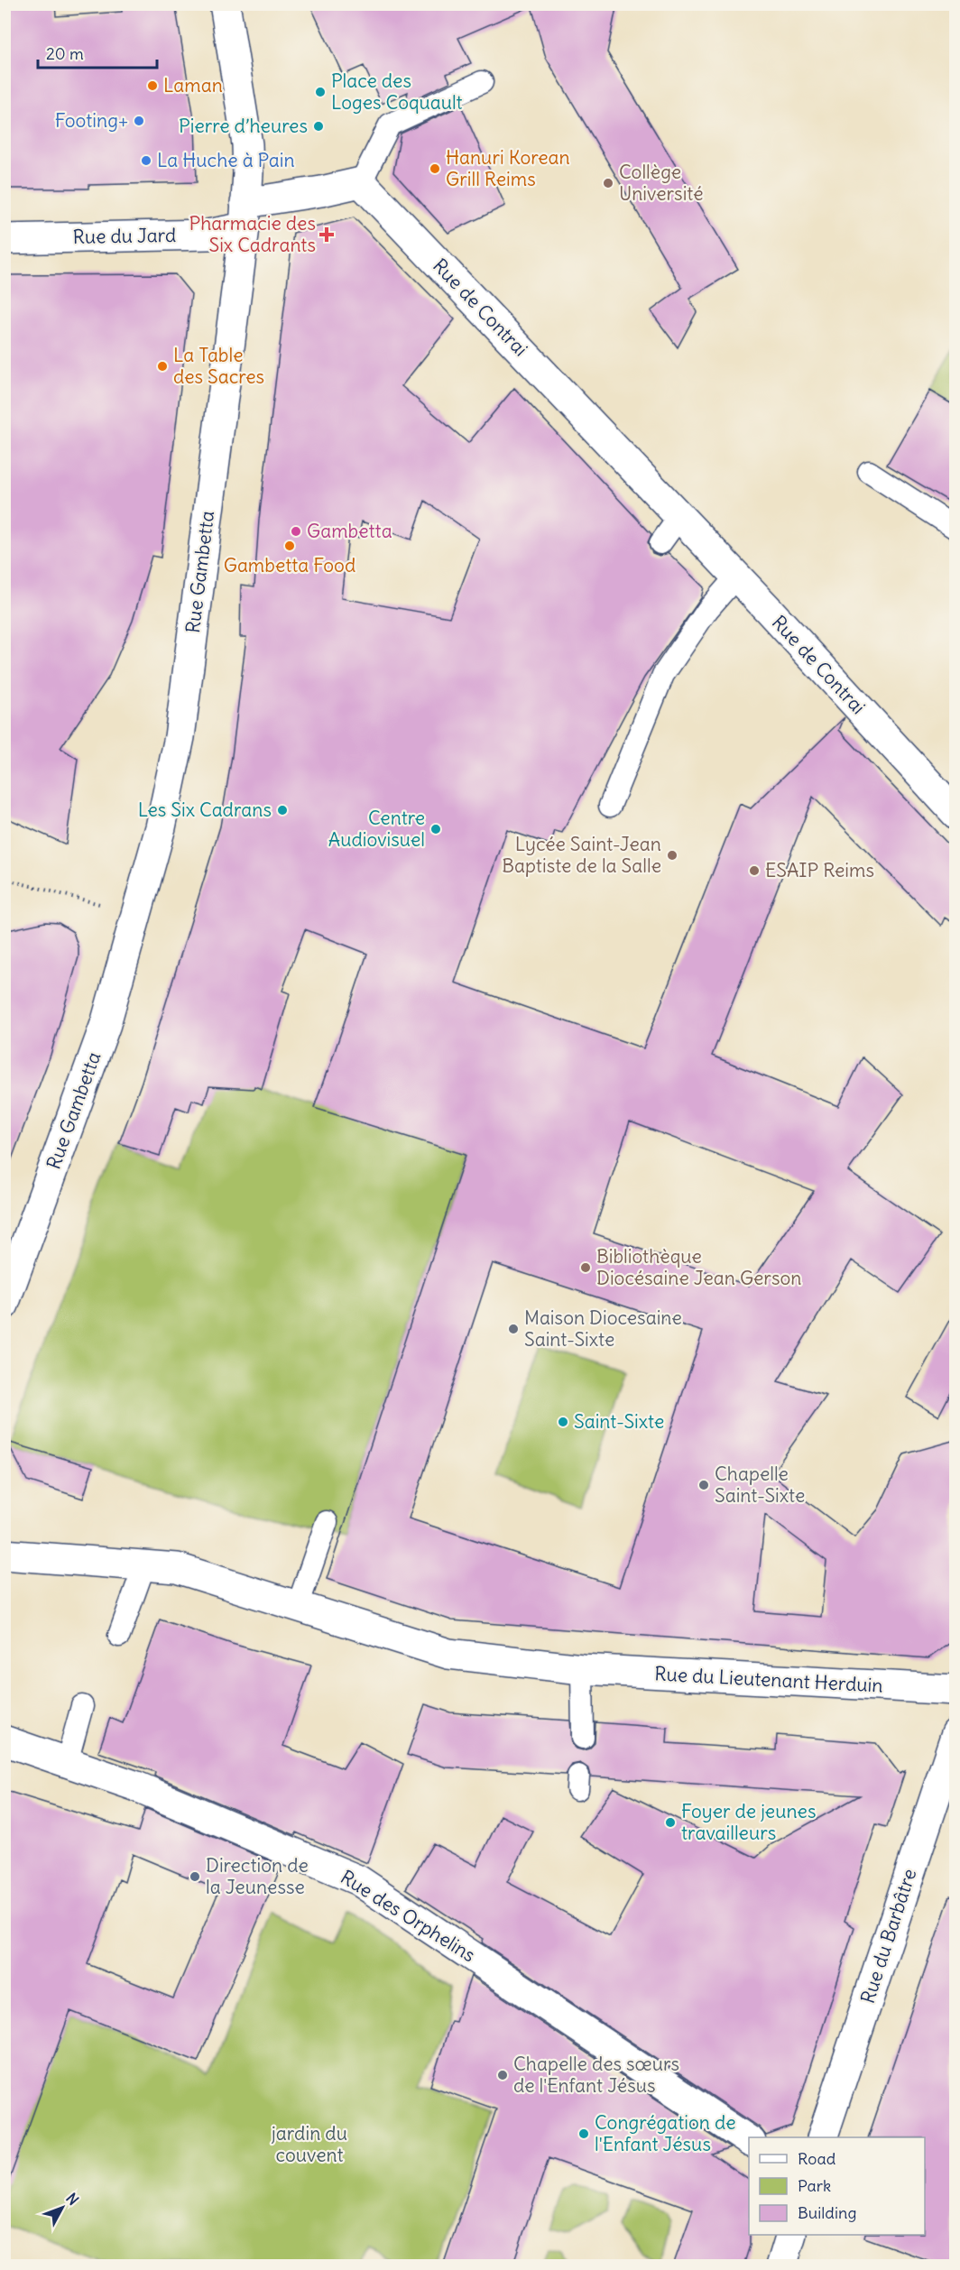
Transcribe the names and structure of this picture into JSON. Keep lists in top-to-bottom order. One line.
{"streets":{"street":["Rue du Jard","Rue de Contrai","Rue Gambetta","Rue du Lieutenant Herduin","Rue des Orphelins","Rue du Barbâtre"]},"crossings":[["Rue du Jard","Rue Gambetta"]],"parks":["jardin du couvent"],"places":{"other":["Laman","Place des Loges Coquault","Footing+","Pierre d’heures","La Huche à Pain","Hanuri Korean Grill Reims","Collège Université","La Table des Sacres","Gambetta","Gambetta Food","Les Six Cadrans","Centre Audiovisuel","Lycée Saint-Jean Baptiste de la Salle","ESAIP Reims","Bibliothèque Diocésaine Jean Gerson","Maison Diocesaine Saint-Sixte","Saint-Sixte","Chapelle Saint-Sixte","Foyer de jeunes travailleurs","Direction de la Jeunesse","Chapelle des sœurs de l'Enfant Jésus","Congrégation de l'Enfant Jésus"],"health":["Pharmacie des Six Cadrants"]},"legend":["Road","Park","Building"],"scale_bar":"20 m","north":"top right"}
